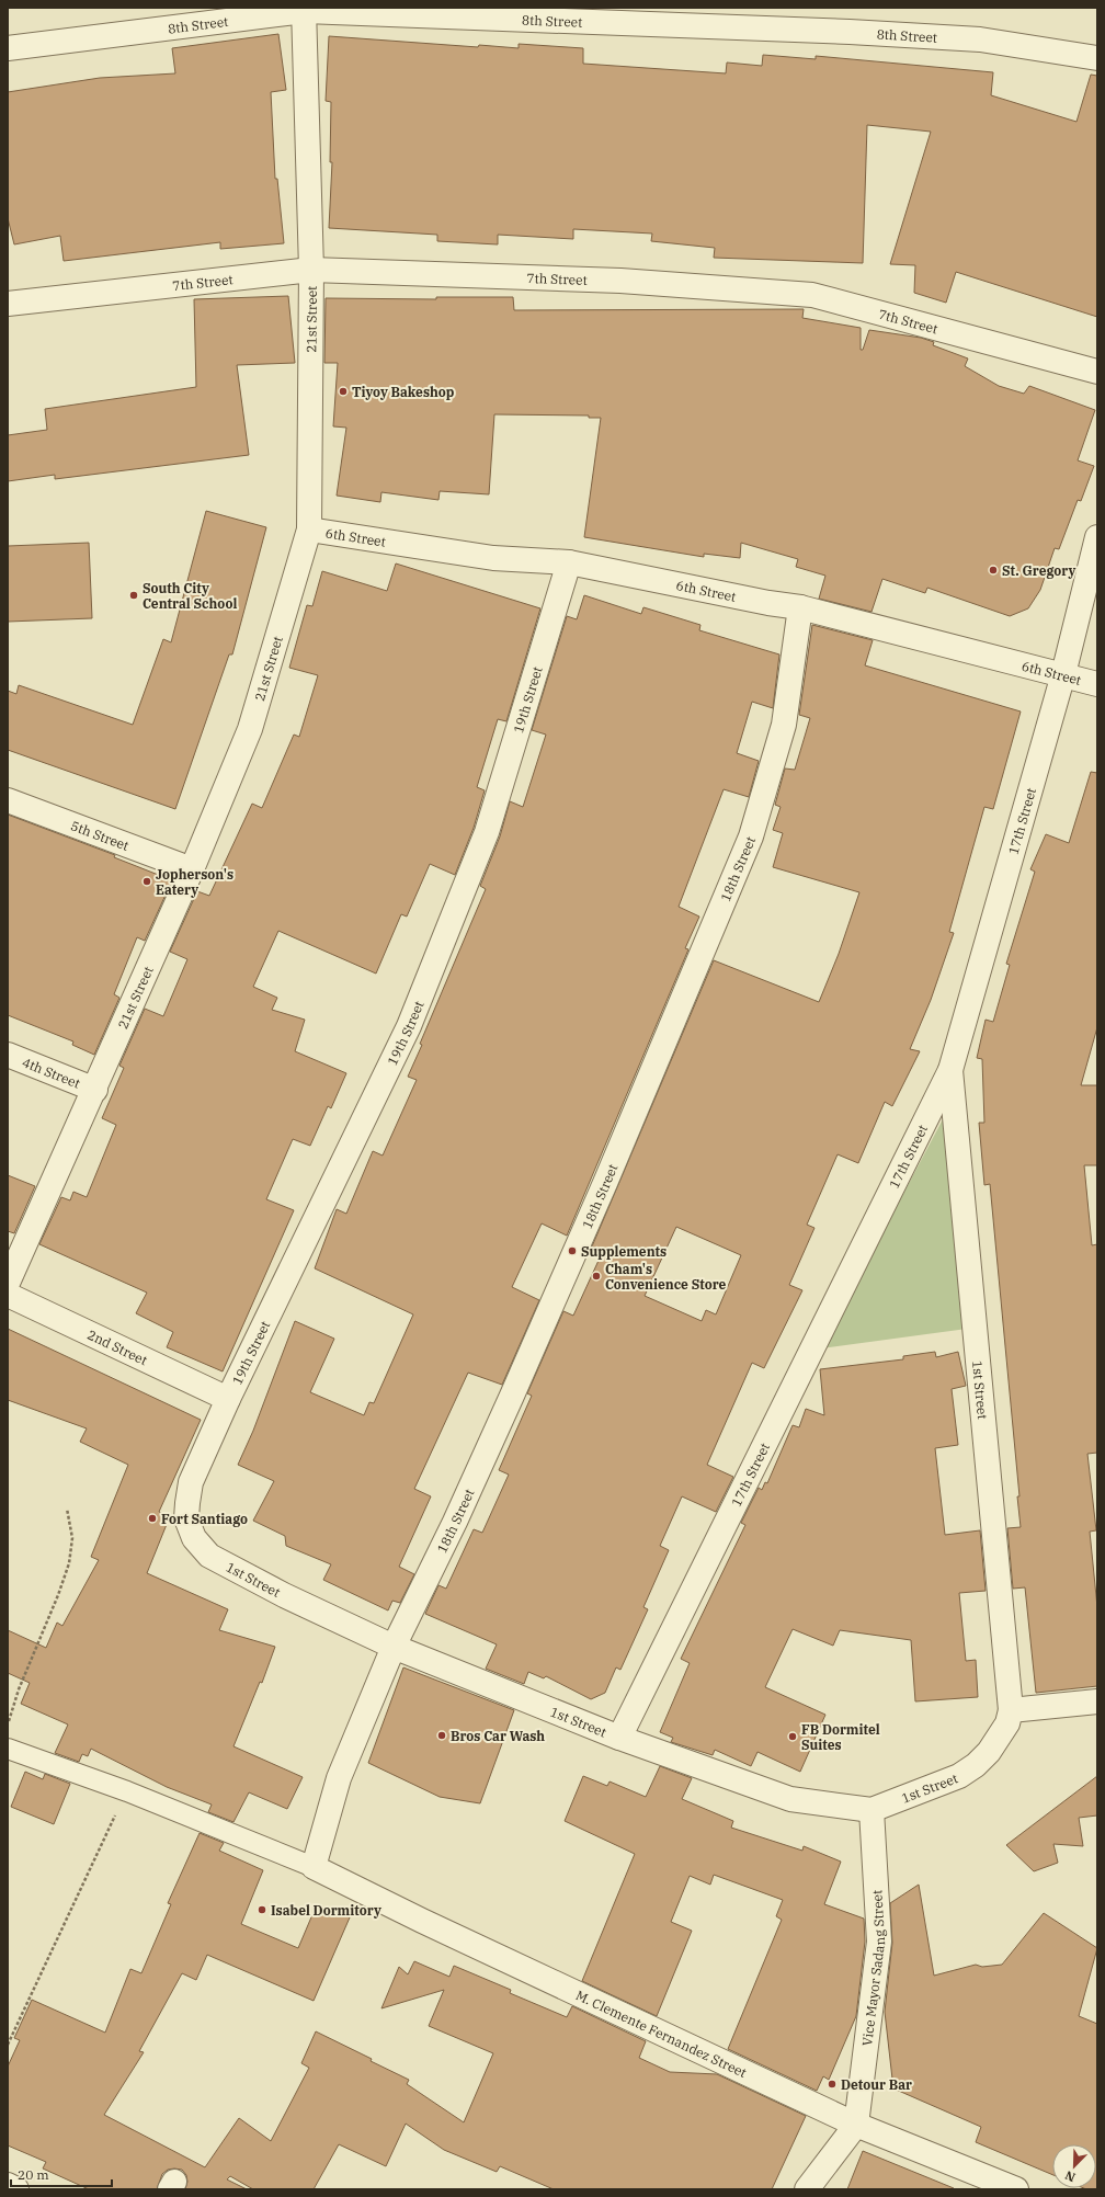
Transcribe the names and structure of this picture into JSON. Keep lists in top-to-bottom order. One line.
{"streets":{"street":["8th Street","7th Street","21st Street","6th Street","19th Street","17th Street","5th Street","18th Street","4th Street","2nd Street","1st Street","Vice Mayor Sadang Street","M. Clemente Fernandez Street"]},"crossings":[["8th Street","21st Street"],["7th Street","21st Street"],["21st Street","6th Street"],["21st Street","5th Street"],["21st Street","4th Street"],["6th Street","19th Street"],["6th Street","17th Street"],["6th Street","18th Street"],["19th Street","2nd Street"],["19th Street","1st Street"],["17th Street","1st Street"],["18th Street","1st Street"],["18th Street","M. Clemente Fernandez Street"],["1st Street","Vice Mayor Sadang Street"],["Vice Mayor Sadang Street","M. Clemente Fernandez Street"]],"places":["Tiyoy Bakeshop","St. Gregory","South City Central School","Jopherson's Eatery","Supplements","Cham's Convenience Store","Fort Santiago","Bros Car Wash","FB Dormitel Suites","Isabel Dormitory","Detour Bar"],"scale_bar":"20 m","north":"bottom left"}
